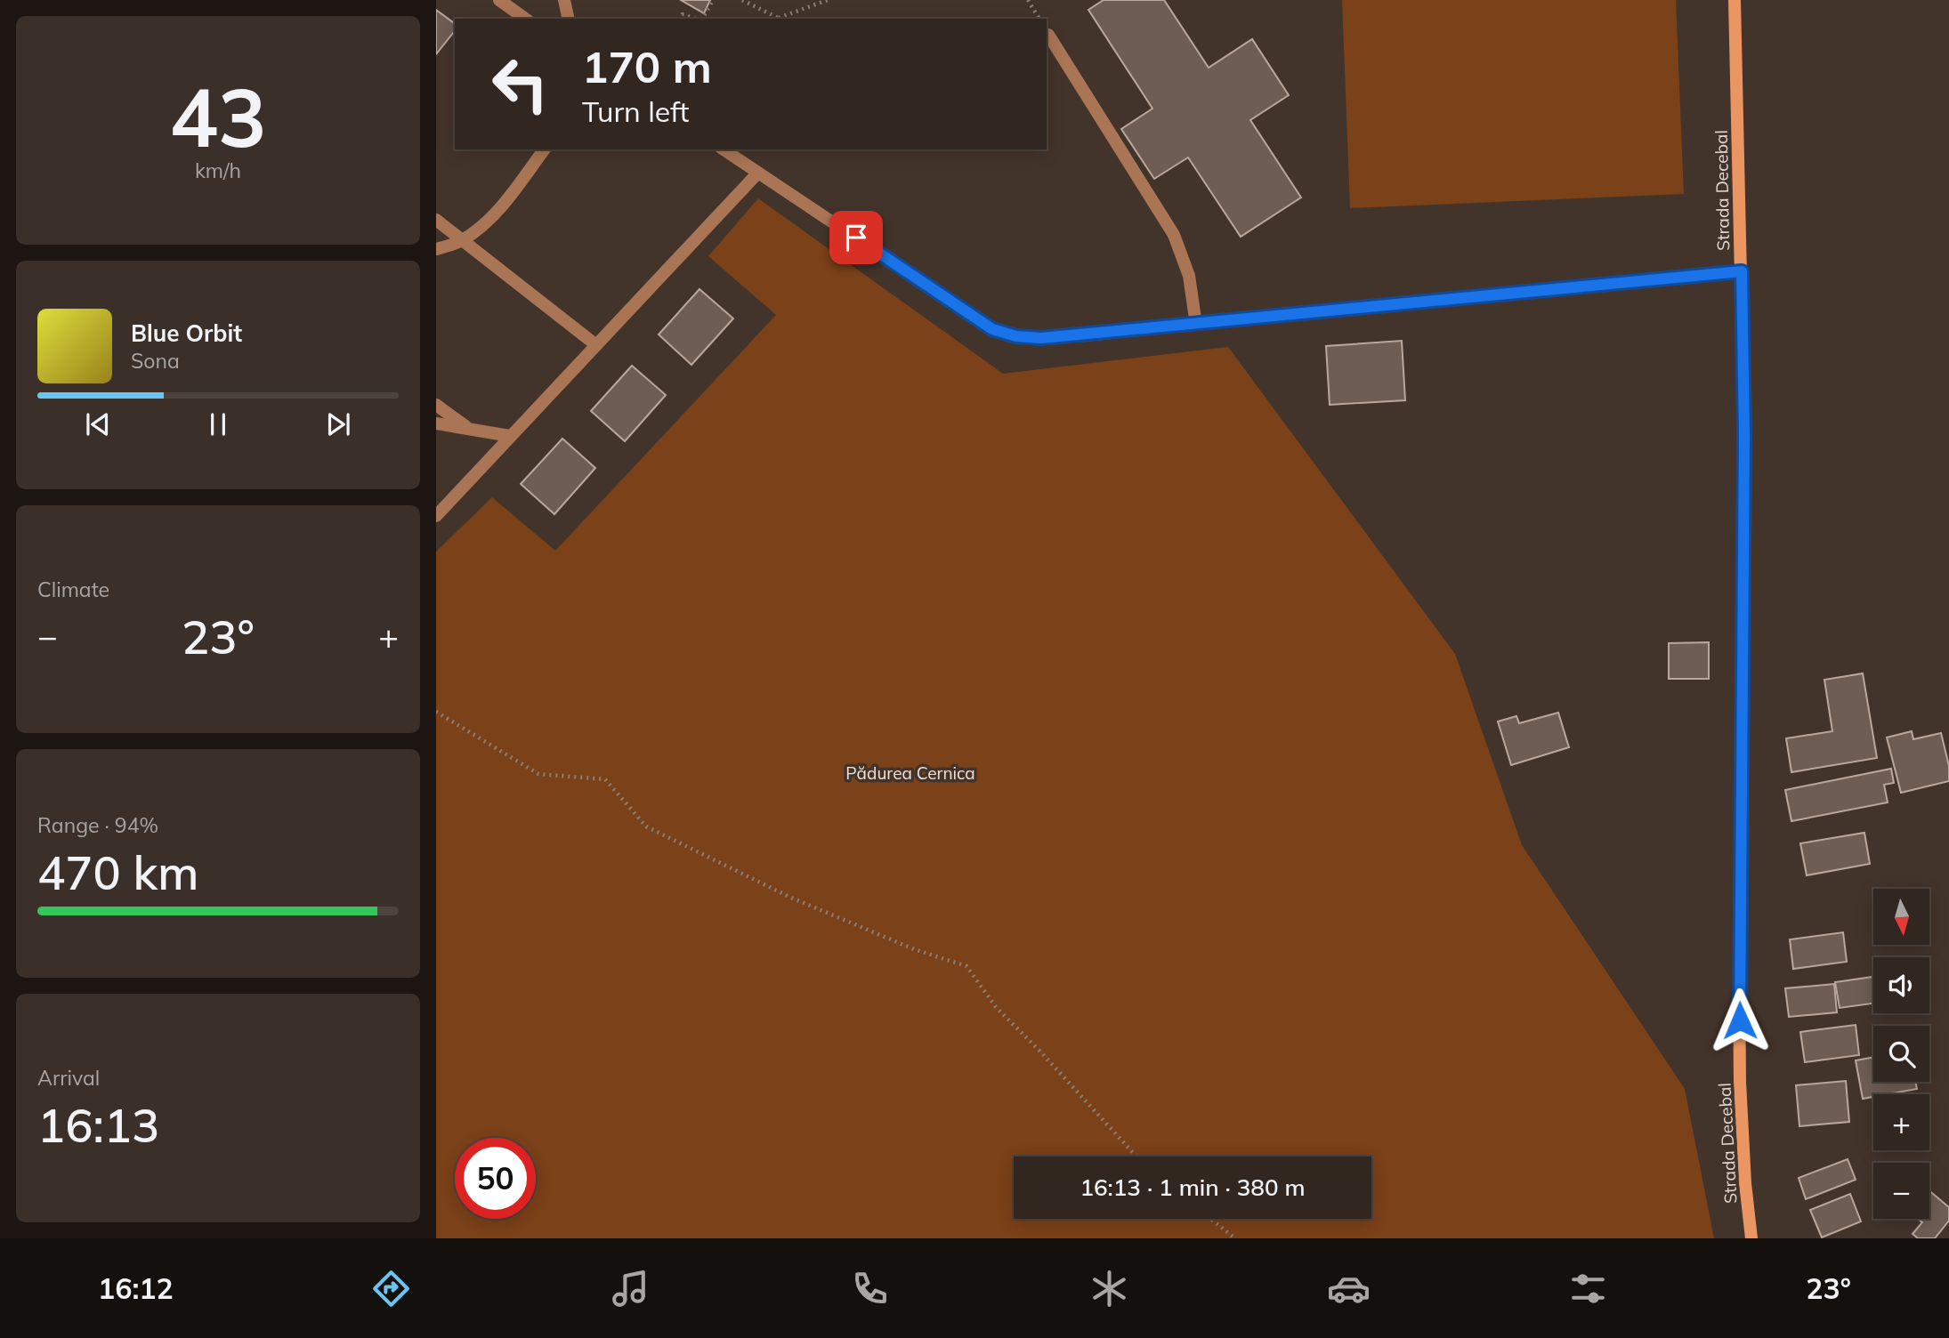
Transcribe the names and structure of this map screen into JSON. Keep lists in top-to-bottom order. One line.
{"streets":{"main road":["Strada Decebal"]},"parks":["Pădurea Cernica"],"north":"bottom","page":{"tile":[["43","km/h"],"Climate",["Range · 94%","470 km"],["Arrival","16:13"]],"turn":["170 m","Turn left"],"song":["Blue Orbit","Sona"],"heat":["−","23°","+"],"map_buttons":["+","−"],"limit":"50","trip":"16:13 · 1 min · 380 m","tabs":["16:12","23°"]}}
